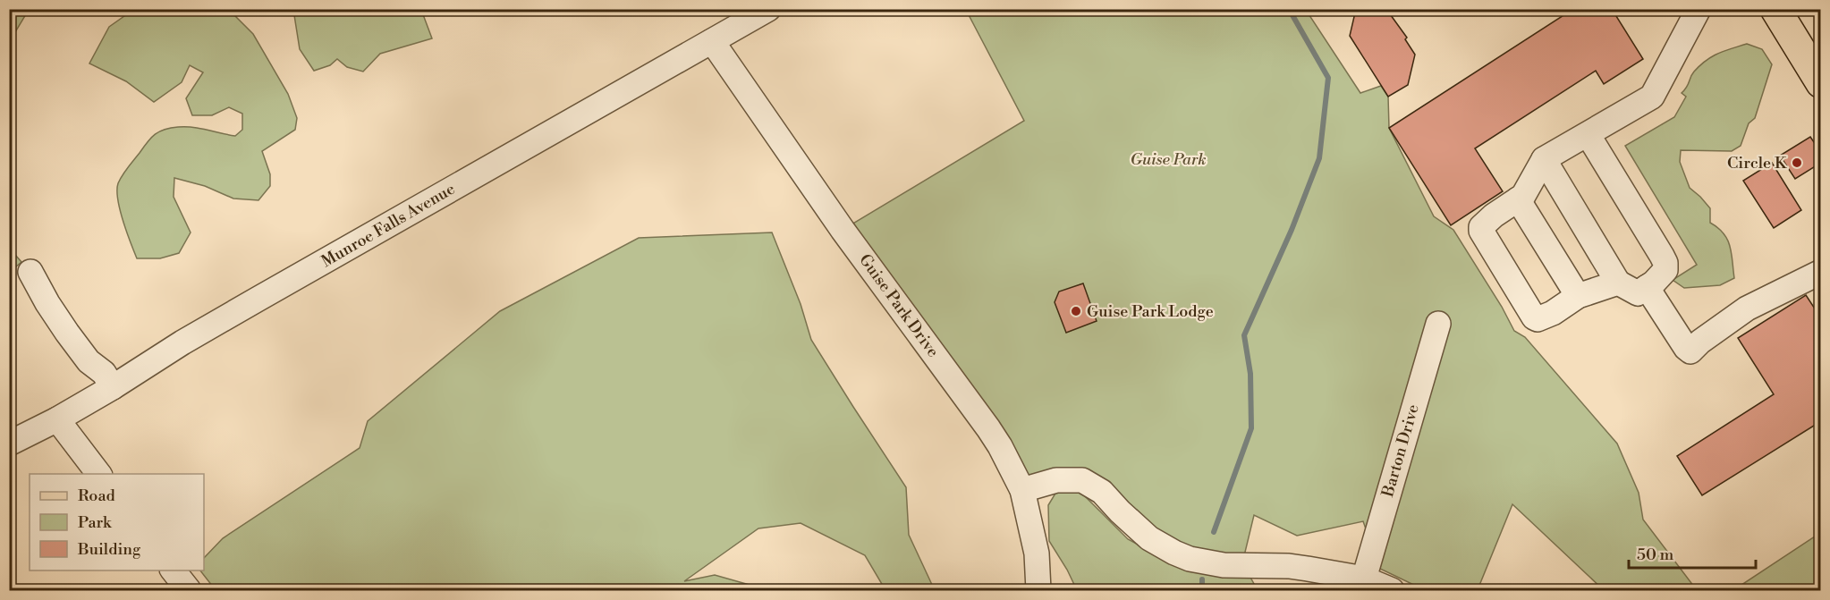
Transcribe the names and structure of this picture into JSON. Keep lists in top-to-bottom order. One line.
{"streets":{"street":["Munroe Falls Avenue","Guise Park Drive","Barton Drive"]},"crossings":[["Munroe Falls Avenue","Guise Park Drive"]],"parks":["Guise Park"],"places":["Circle K","Guise Park Lodge"],"legend":["Road","Park","Building"],"scale_bar":"50 m"}
